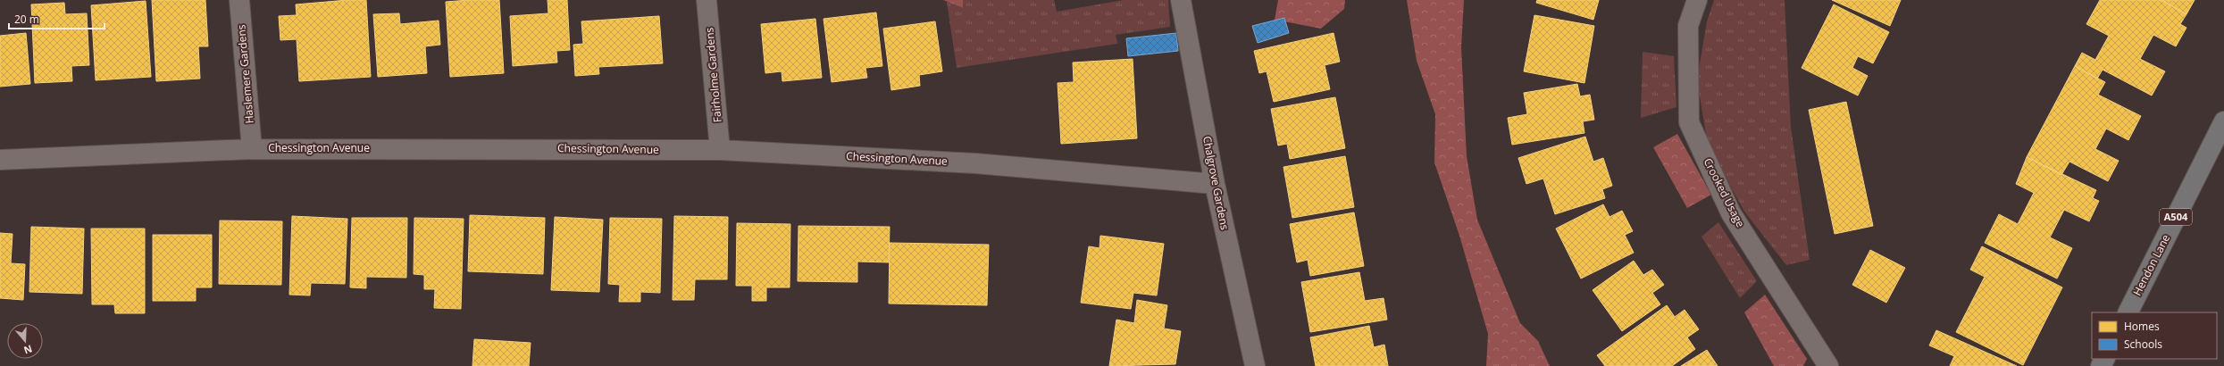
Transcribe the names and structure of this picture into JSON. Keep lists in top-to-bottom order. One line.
{"streets":{"main road":["A504","Hendon Lane"],"street":["Haslemere Gardens","Fairholme Gardens","Chessington Avenue","Chalgrove Gardens","Crooked Usage"]},"crossings":[["Haslemere Gardens","Chessington Avenue"],["Fairholme Gardens","Chessington Avenue"],["Chessington Avenue","Chalgrove Gardens"]],"legend":["Homes","Schools"],"scale_bar":"20 m","north":"bottom"}
